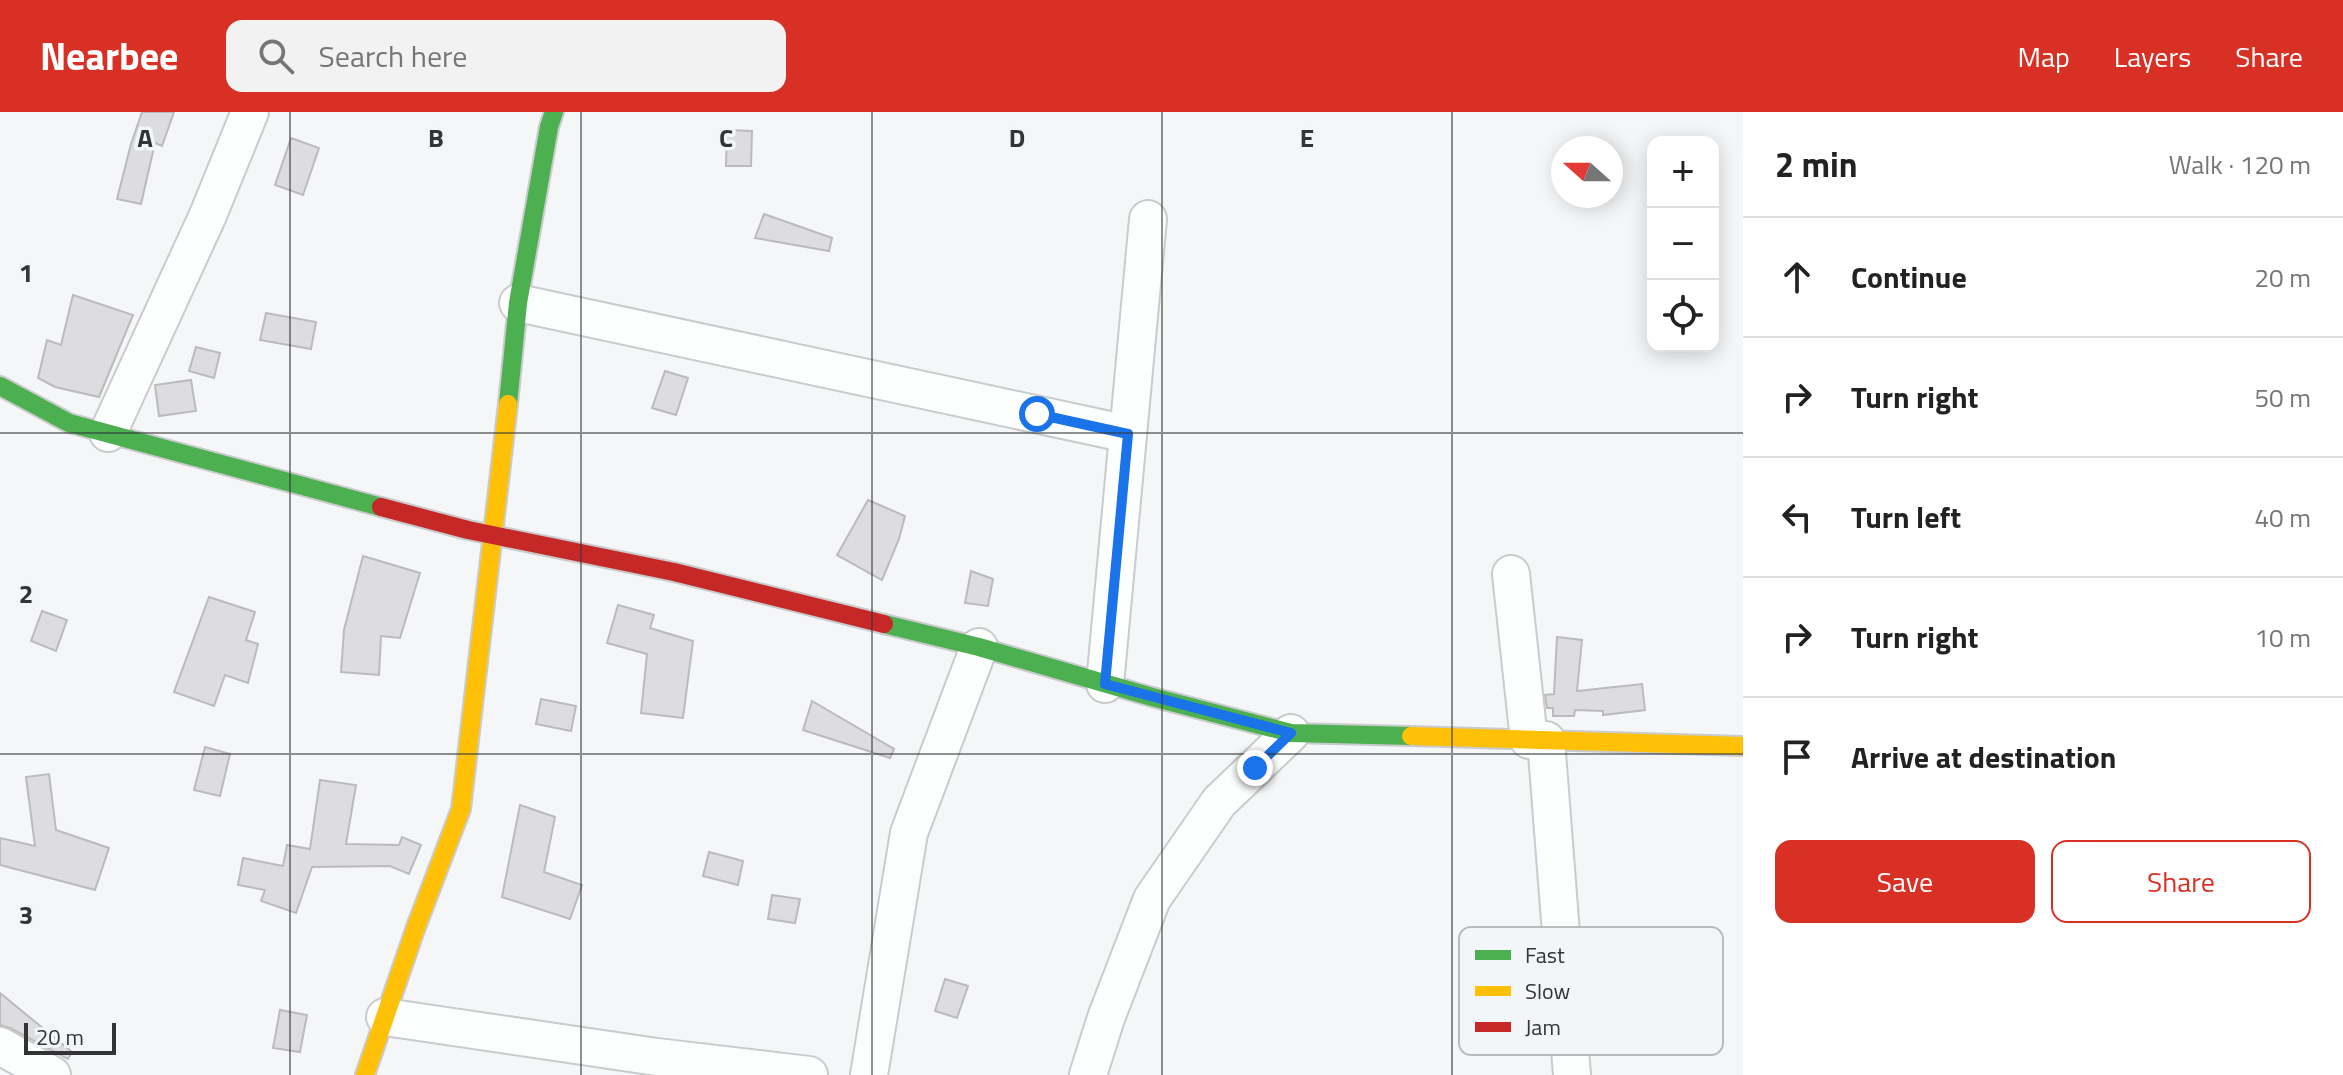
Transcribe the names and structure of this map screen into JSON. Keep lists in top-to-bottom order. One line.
{"legend":["Fast","Slow","Jam"],"scale_bar":"20 m","north":"left","page":{"header":"Nearbee","search":"Search here","nav":["Map","Layers","Share"],"heading":["2 min","Walk · 120 m"],"map_buttons":["+","−"],"list":[["Continue","20 m"],["Turn right","50 m"],["Turn left","40 m"],["Turn right","10 m"],"Arrive at destination"],"buttons":["Save","Share"],"scale":"20 m"},"grid":{"columns":["A","B","C","D","E"],"rows":["1","2","3"]}}
